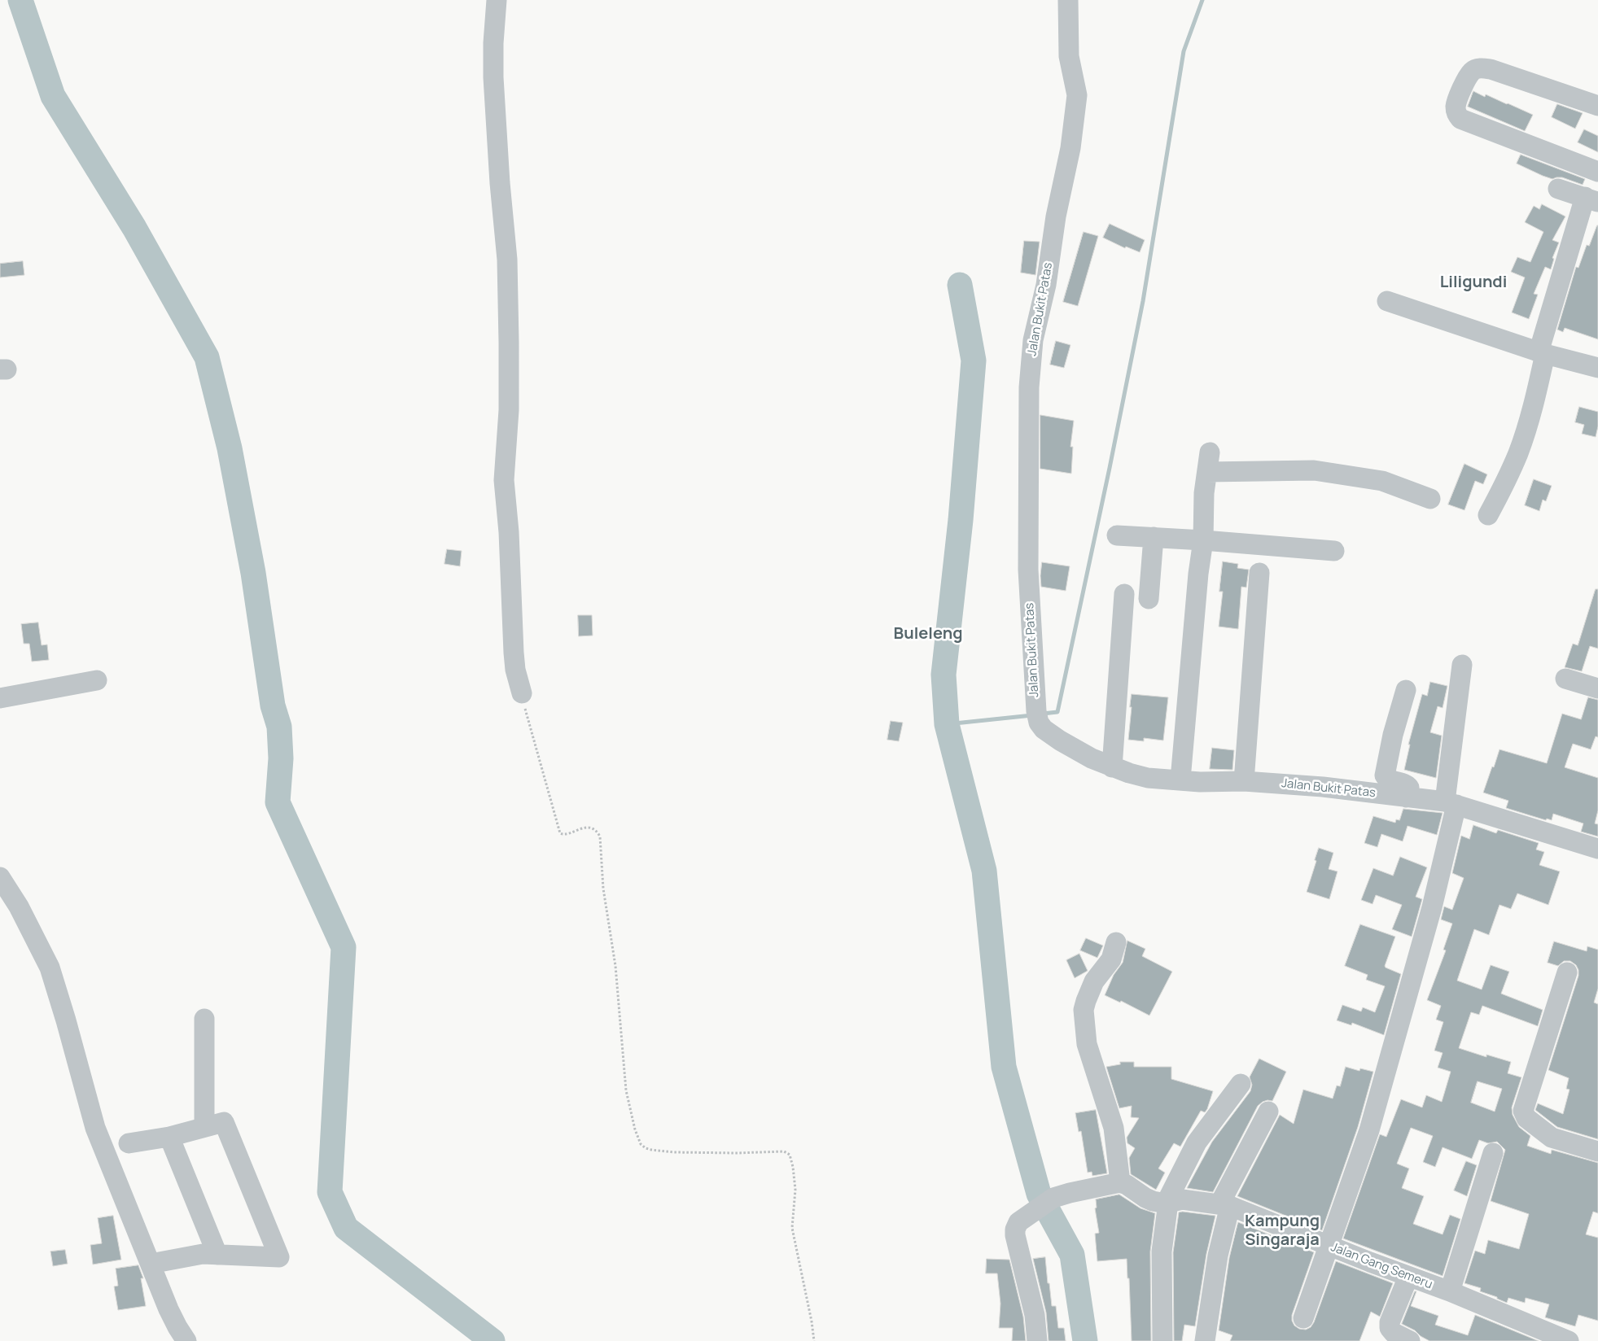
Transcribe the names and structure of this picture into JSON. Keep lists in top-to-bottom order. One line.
{"streets":{"street":["Jalan Bukit Patas","Jalan Gang Semeru"]},"districts":["Liligundi","Buleleng","Kampung Singaraja"]}
